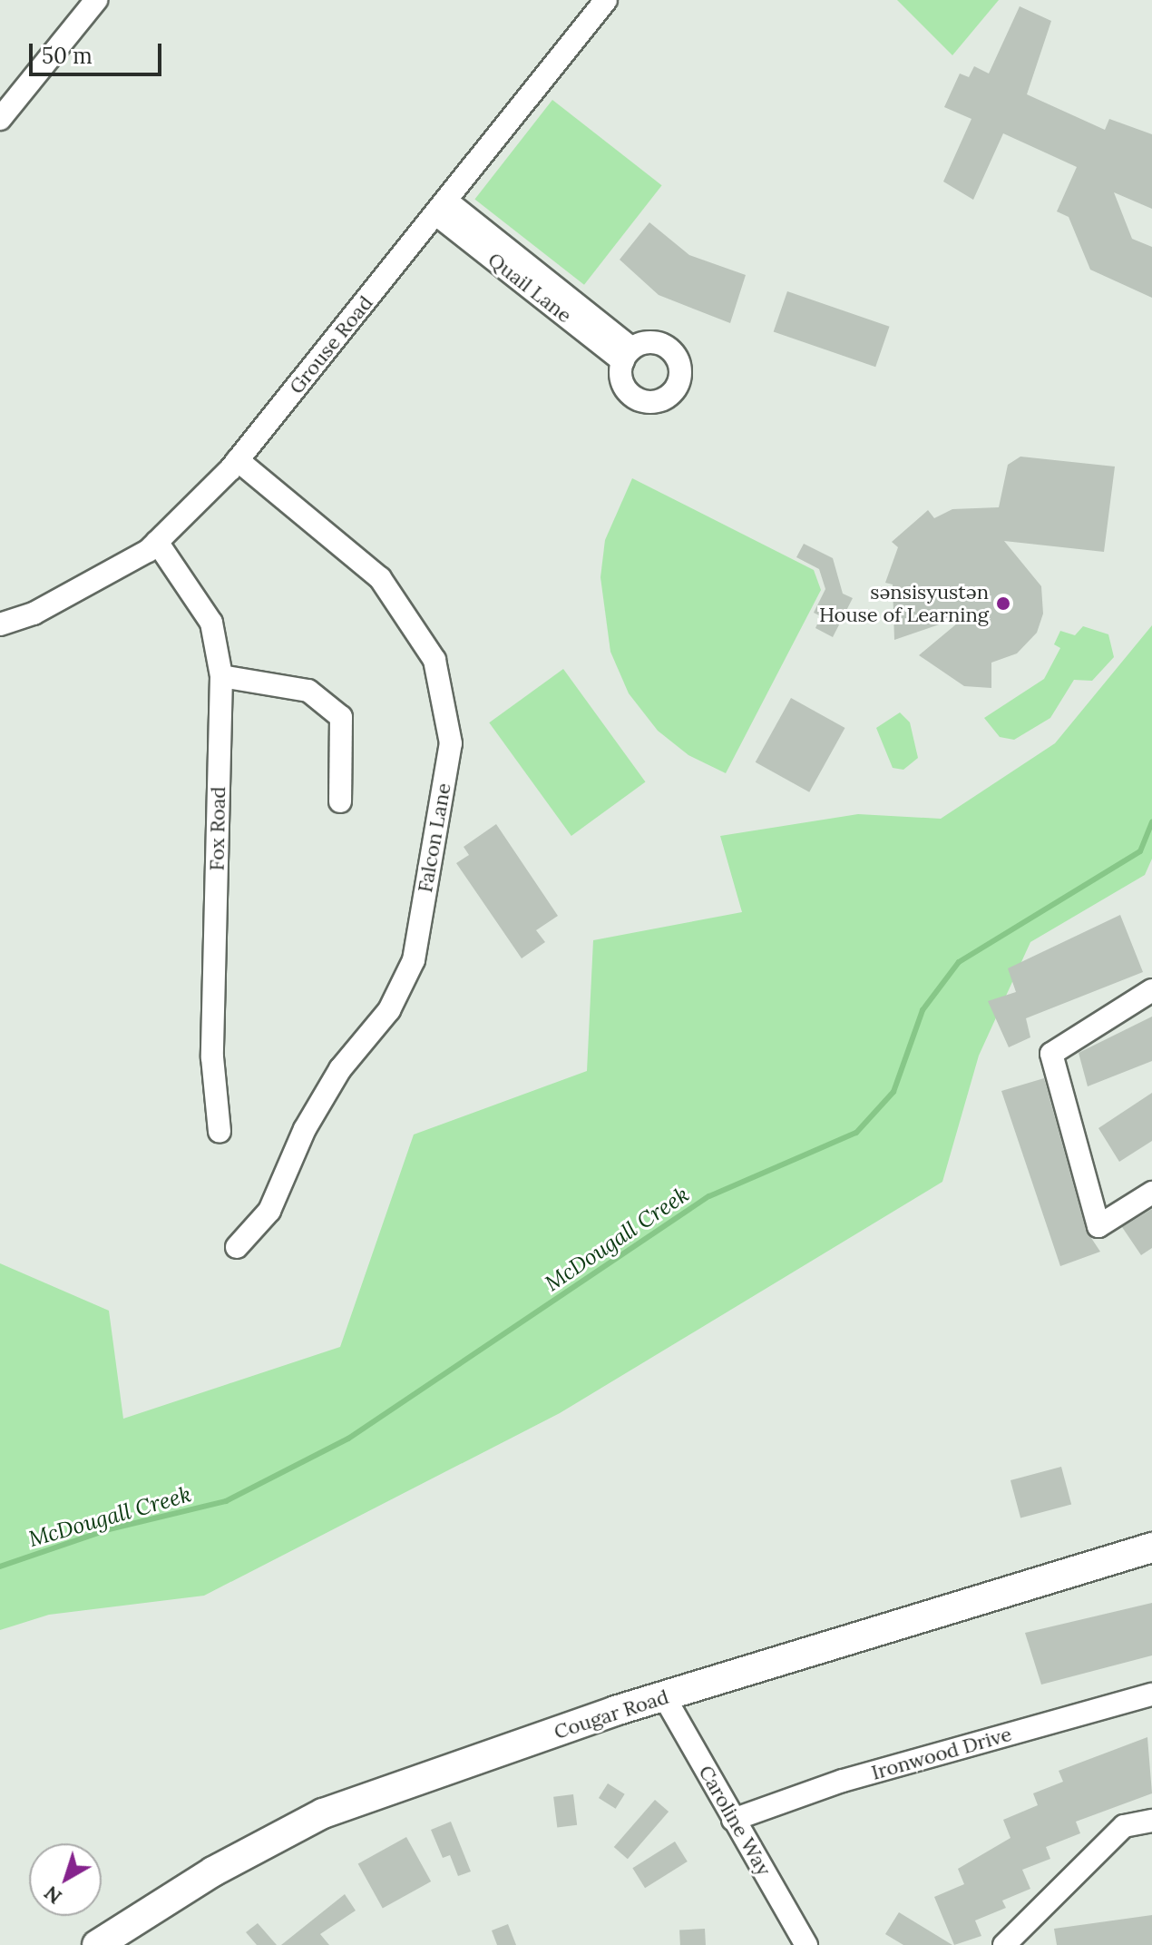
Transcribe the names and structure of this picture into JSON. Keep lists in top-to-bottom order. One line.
{"streets":{"street":["Quail Lane","Grouse Road","Fox Road","Falcon Lane","Cougar Road","Ironwood Drive","Caroline Way"]},"crossings":[["Quail Lane","Grouse Road"],["Grouse Road","Fox Road"],["Grouse Road","Falcon Lane"],["Cougar Road","Caroline Way"],["Ironwood Drive","Caroline Way"]],"water":["McDougall Creek"],"places":["sənsisyustən House of Learning"],"scale_bar":"50 m","north":"bottom left"}
